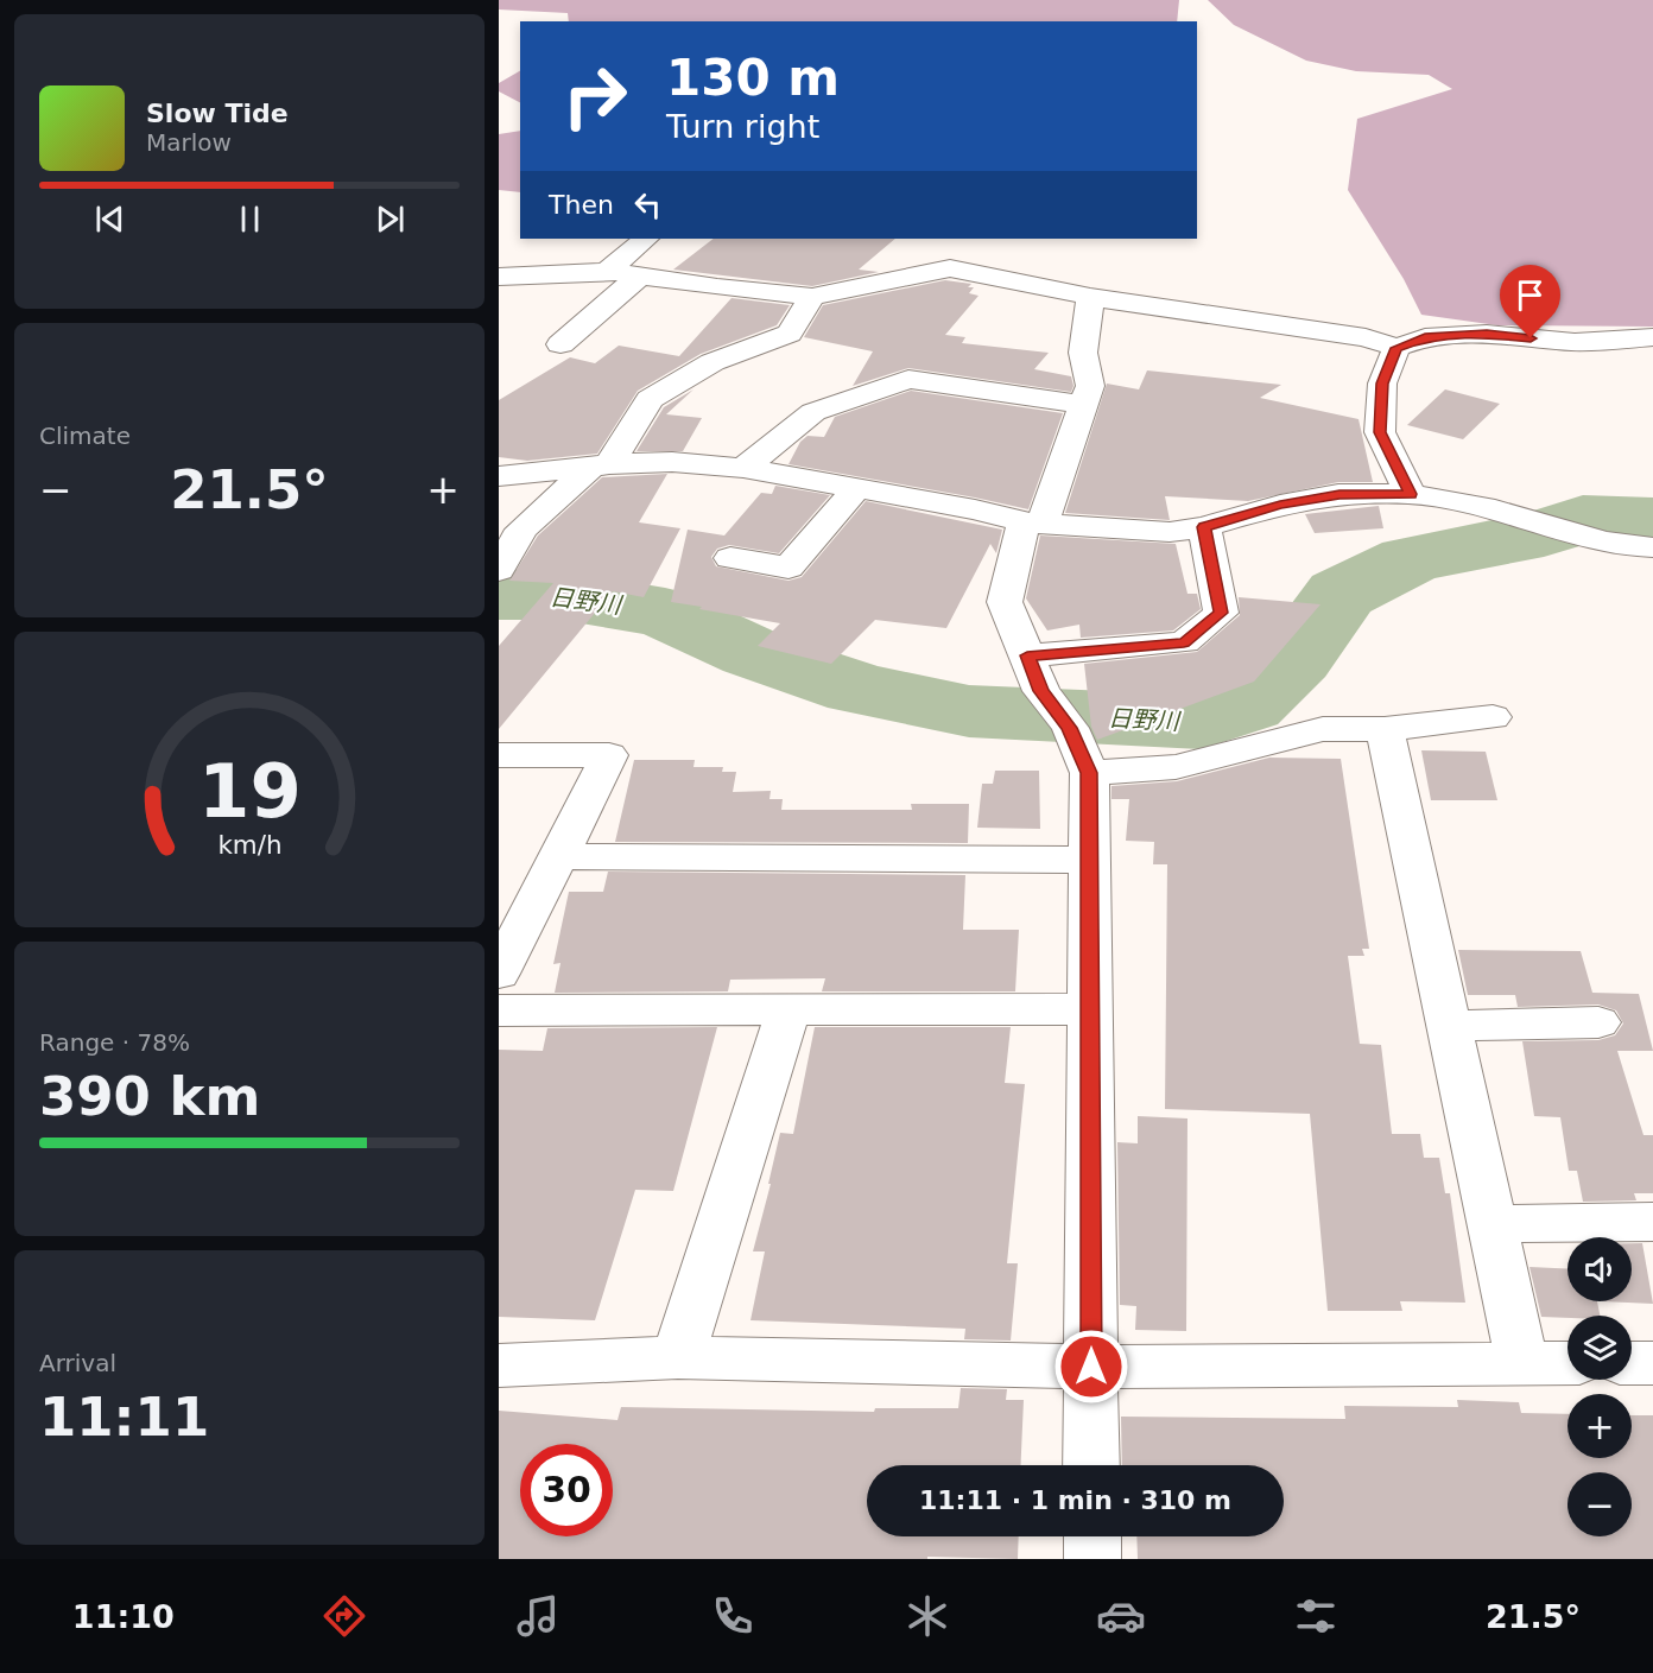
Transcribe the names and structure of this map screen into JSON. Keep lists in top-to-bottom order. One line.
{"water":["日野川"],"page":{"turn":["130 m","Turn right"],"song":["Slow Tide","Marlow"],"then":"Then","tile":["Climate",["Range · 78%","390 km"],["Arrival","11:11"]],"heat":["−","21.5°","+"],"map_buttons":["+","−"],"limit":"30","trip":"11:11 · 1 min · 310 m","tabs":["11:10","21.5°"],"gauge":["19","km/h"]}}
